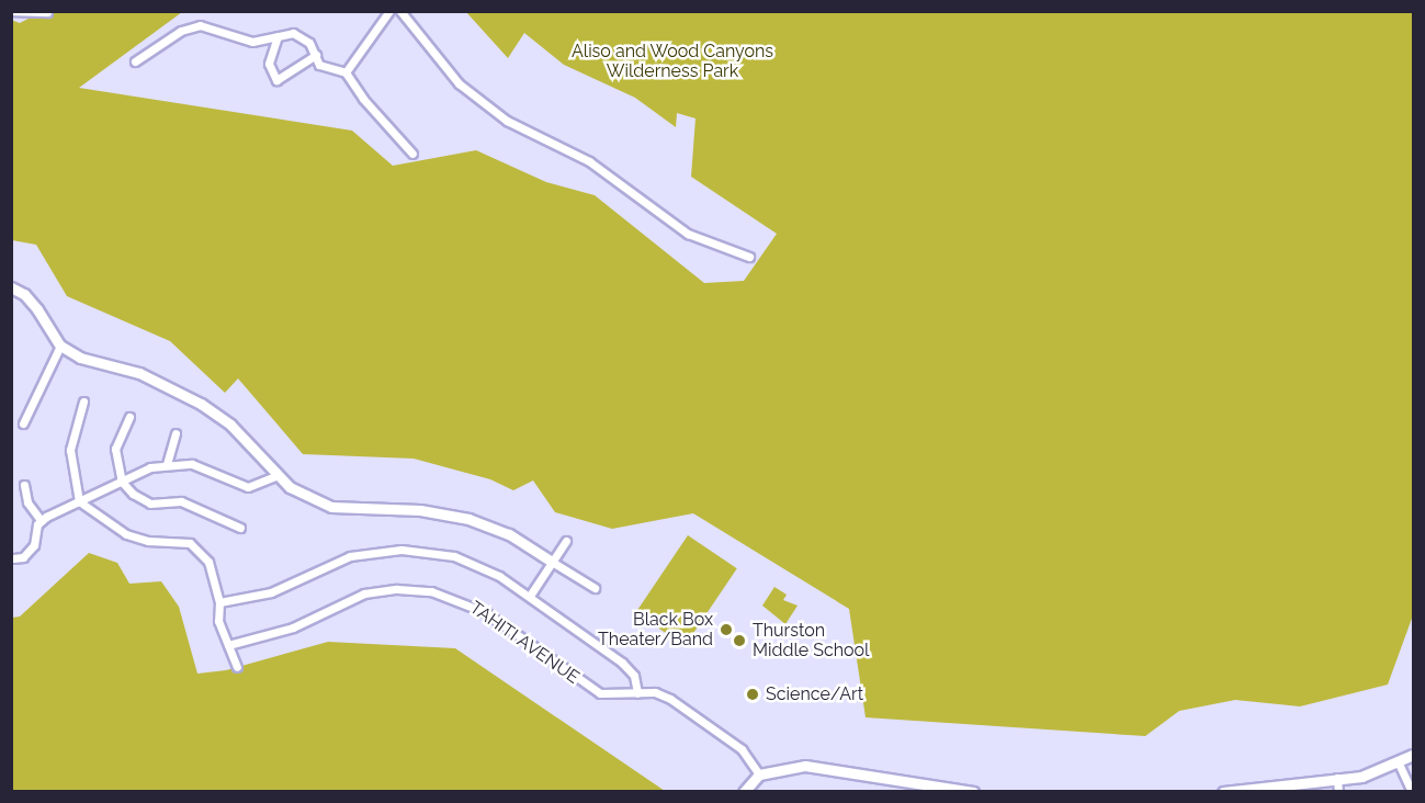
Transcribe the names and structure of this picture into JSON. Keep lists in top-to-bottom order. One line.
{"streets":{"street":["TAHITI AVENUE"]},"parks":["Aliso and Wood Canyons Wilderness Park"],"places":["Black Box Theater/Band","Thurston Middle School","Science/Art"]}
